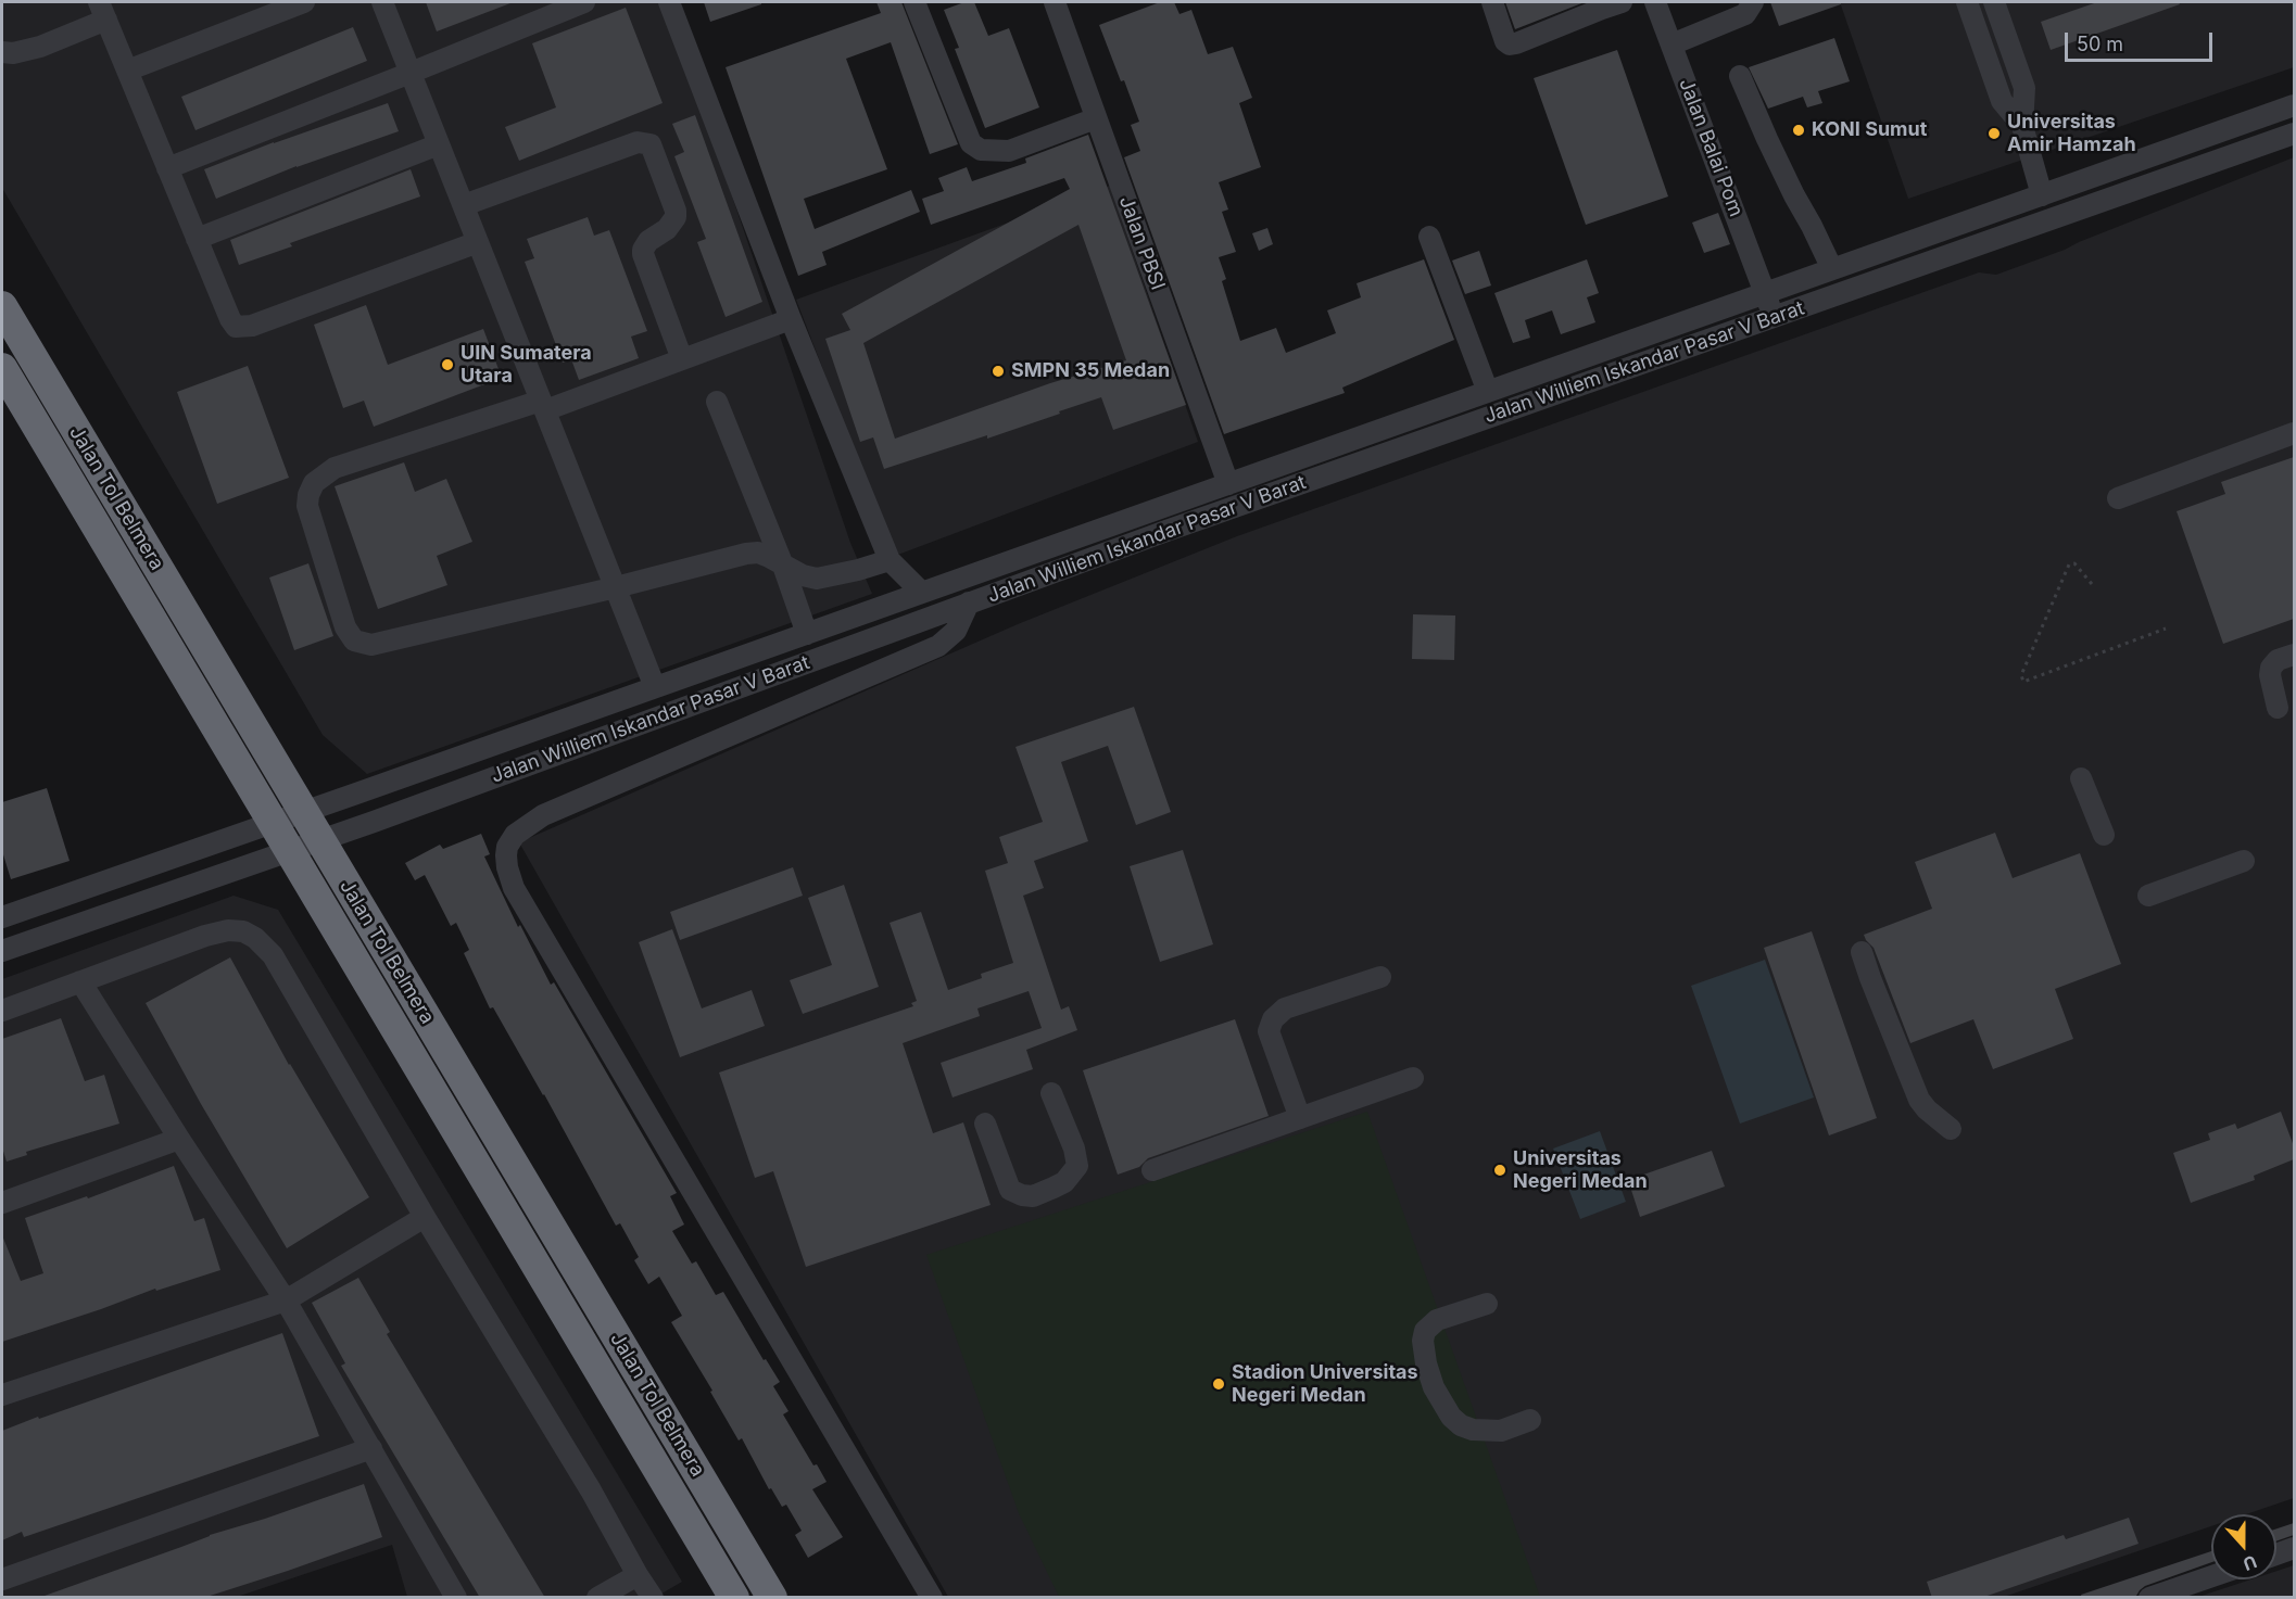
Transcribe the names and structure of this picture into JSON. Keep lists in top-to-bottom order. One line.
{"streets":{"highway":["Jalan Tol Belmera"],"street":["Jalan Balai Pom","Jalan PBSI","Jalan Williem Iskandar Pasar V Barat"]},"crossings":[["Jalan Balai Pom","Jalan Williem Iskandar Pasar V Barat"],["Jalan PBSI","Jalan Williem Iskandar Pasar V Barat"]],"places":["KONI Sumut","Universitas Amir Hamzah","UIN Sumatera Utara","SMPN 35 Medan","Universitas Negeri Medan","Stadion Universitas Negeri Medan"],"scale_bar":"50 m","north":"bottom"}
